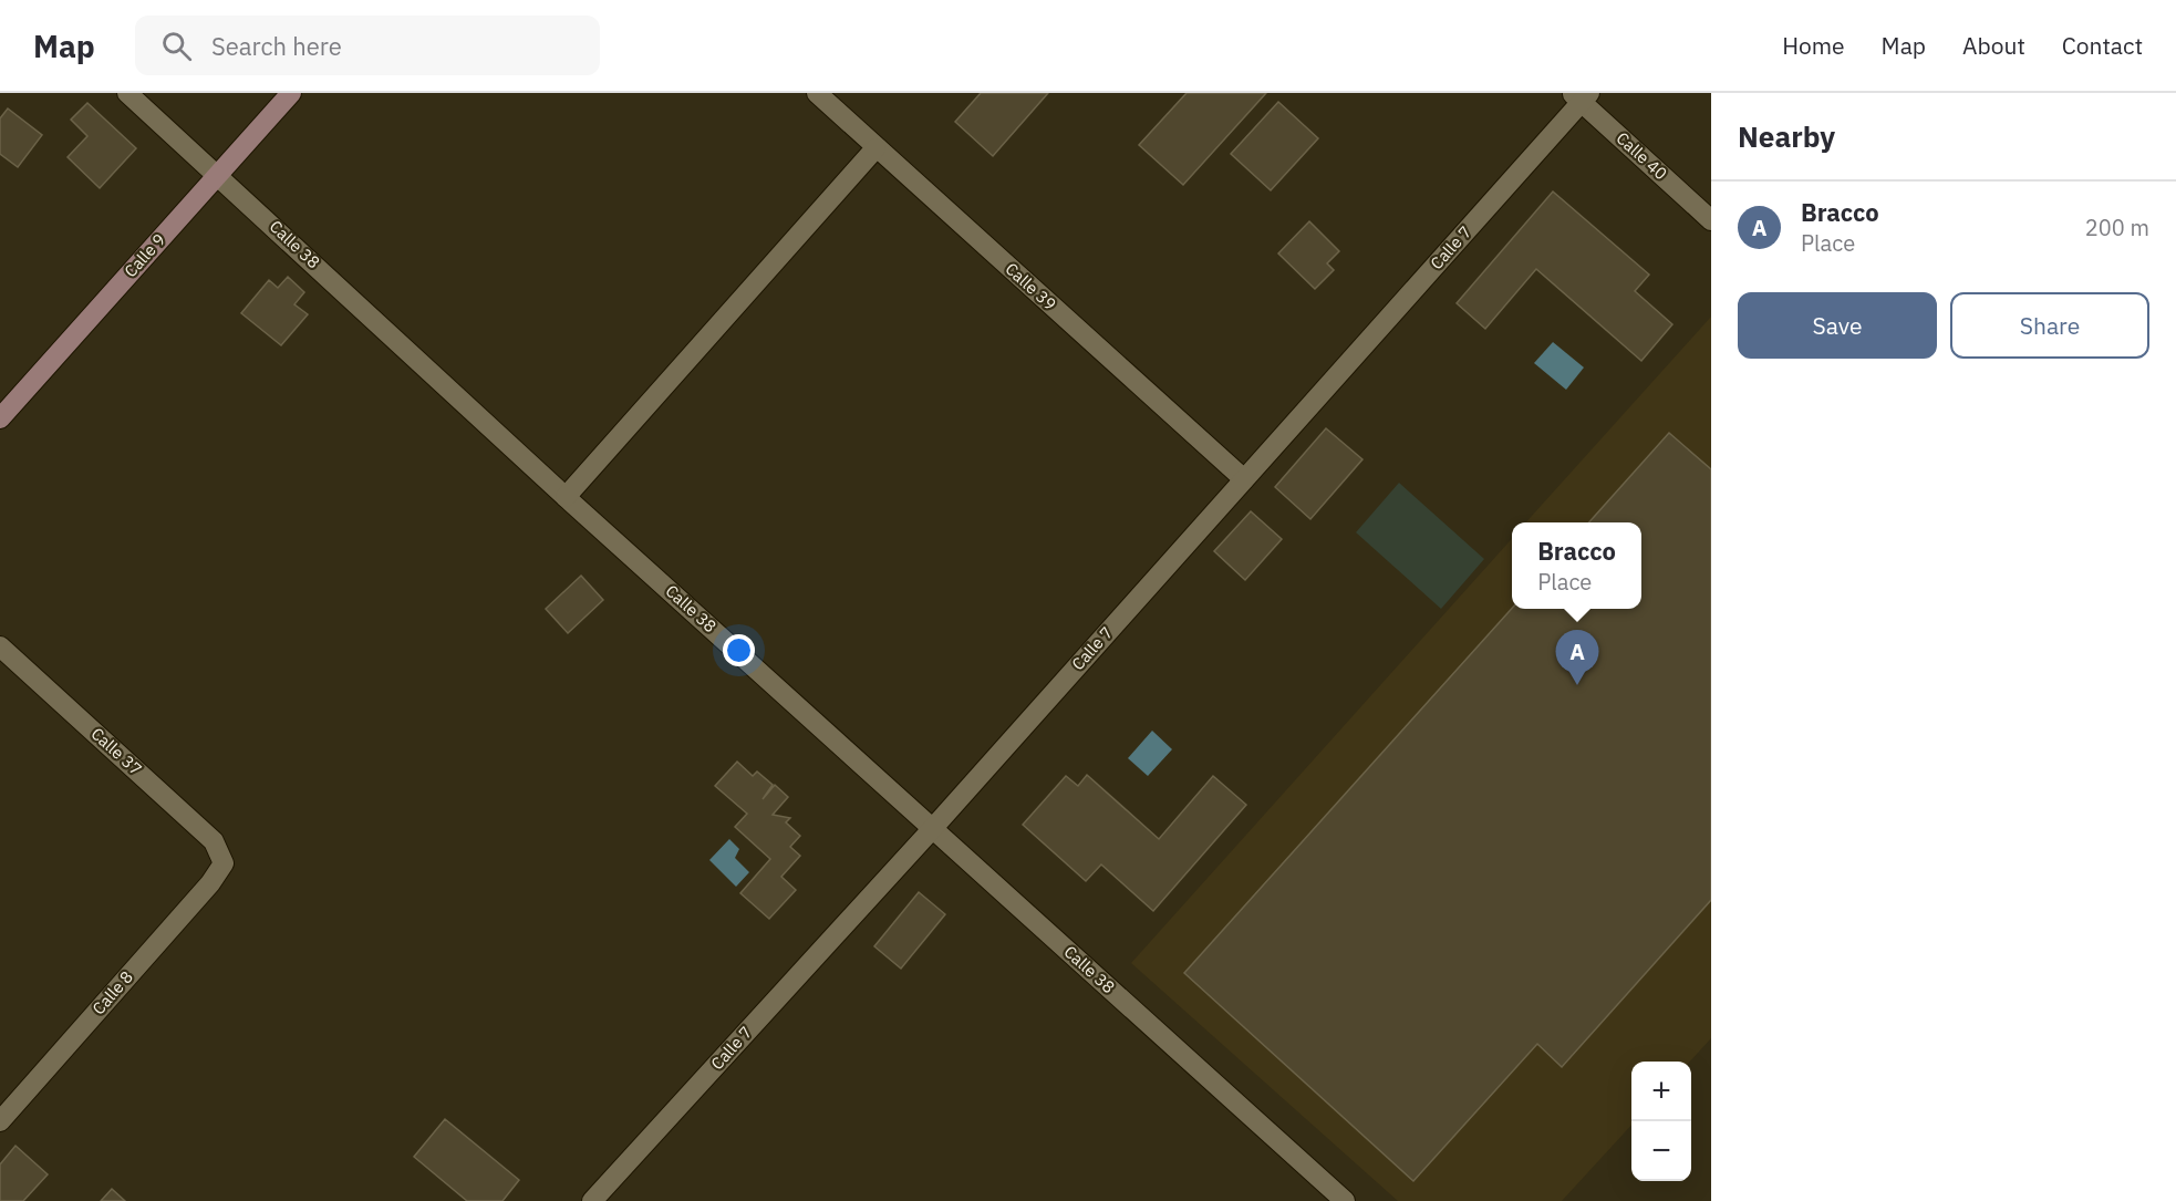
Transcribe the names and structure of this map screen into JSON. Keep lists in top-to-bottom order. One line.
{"streets":{"main road":["Calle 9"],"street":["Calle 40","Calle 38","Calle 7","Calle 39","Calle 37","Calle 8"]},"crossings":[["Calle 40","Calle 7"],["Calle 38","Calle 7"],["Calle 38","Calle 9"],["Calle 7","Calle 39"],["Calle 37","Calle 8"]],"page":{"header":"Map","search":"Search here","nav":["Home","Map","About","Contact"],"heading":"Nearby","list":[{"mark":"A","name":"Bracco","note":"Place","value":"200 m"}],"buttons":["Save","Share"],"popup":["Bracco","Place"],"pins":"A","map_buttons":["+","−"]}}
